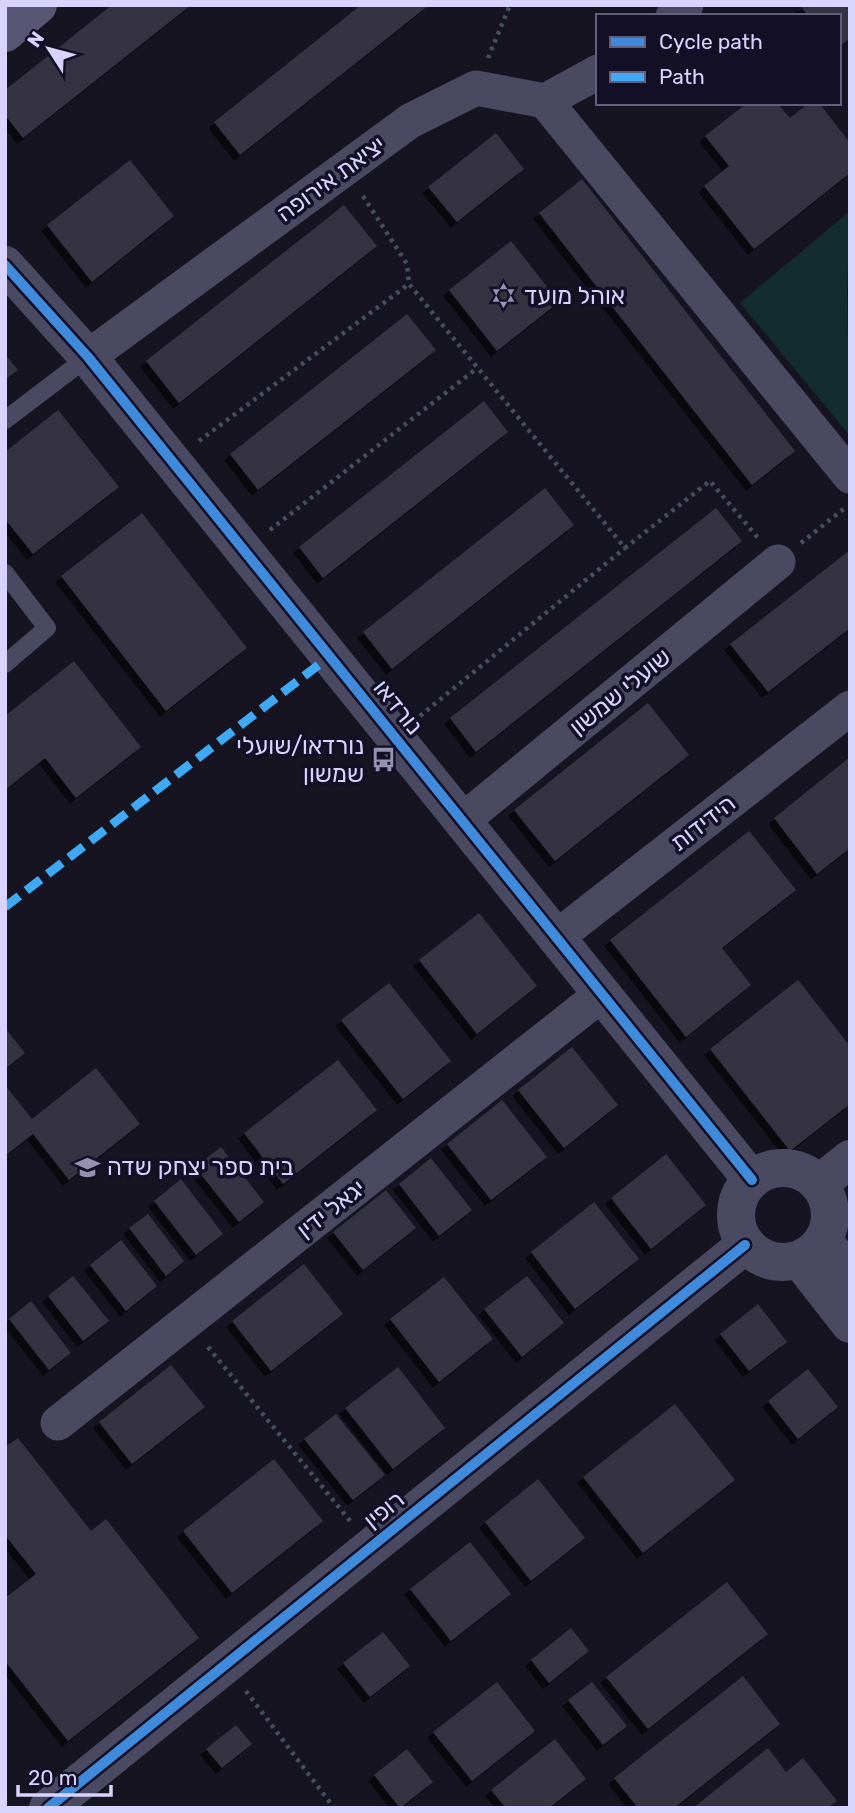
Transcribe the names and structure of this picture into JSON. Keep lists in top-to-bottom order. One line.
{"streets":{"street":["יציאת אירופה","שועלי שמשון","נורדאו","הידידות","יגאל ידין","רופין"]},"crossings":[["יציאת אירופה","נורדאו"],["שועלי שמשון","נורדאו"],["נורדאו","הידידות"],["נורדאו","יגאל ידין"],["נורדאו","רופין"]],"places":{"synagogue":["אוהל מועד"],"bus stop":["נורדאו/שועלי שמשון"],"school or university":["בית ספר יצחק שדה"]},"legend":["Cycle path","Path"],"scale_bar":"20 m","north":"top left"}
